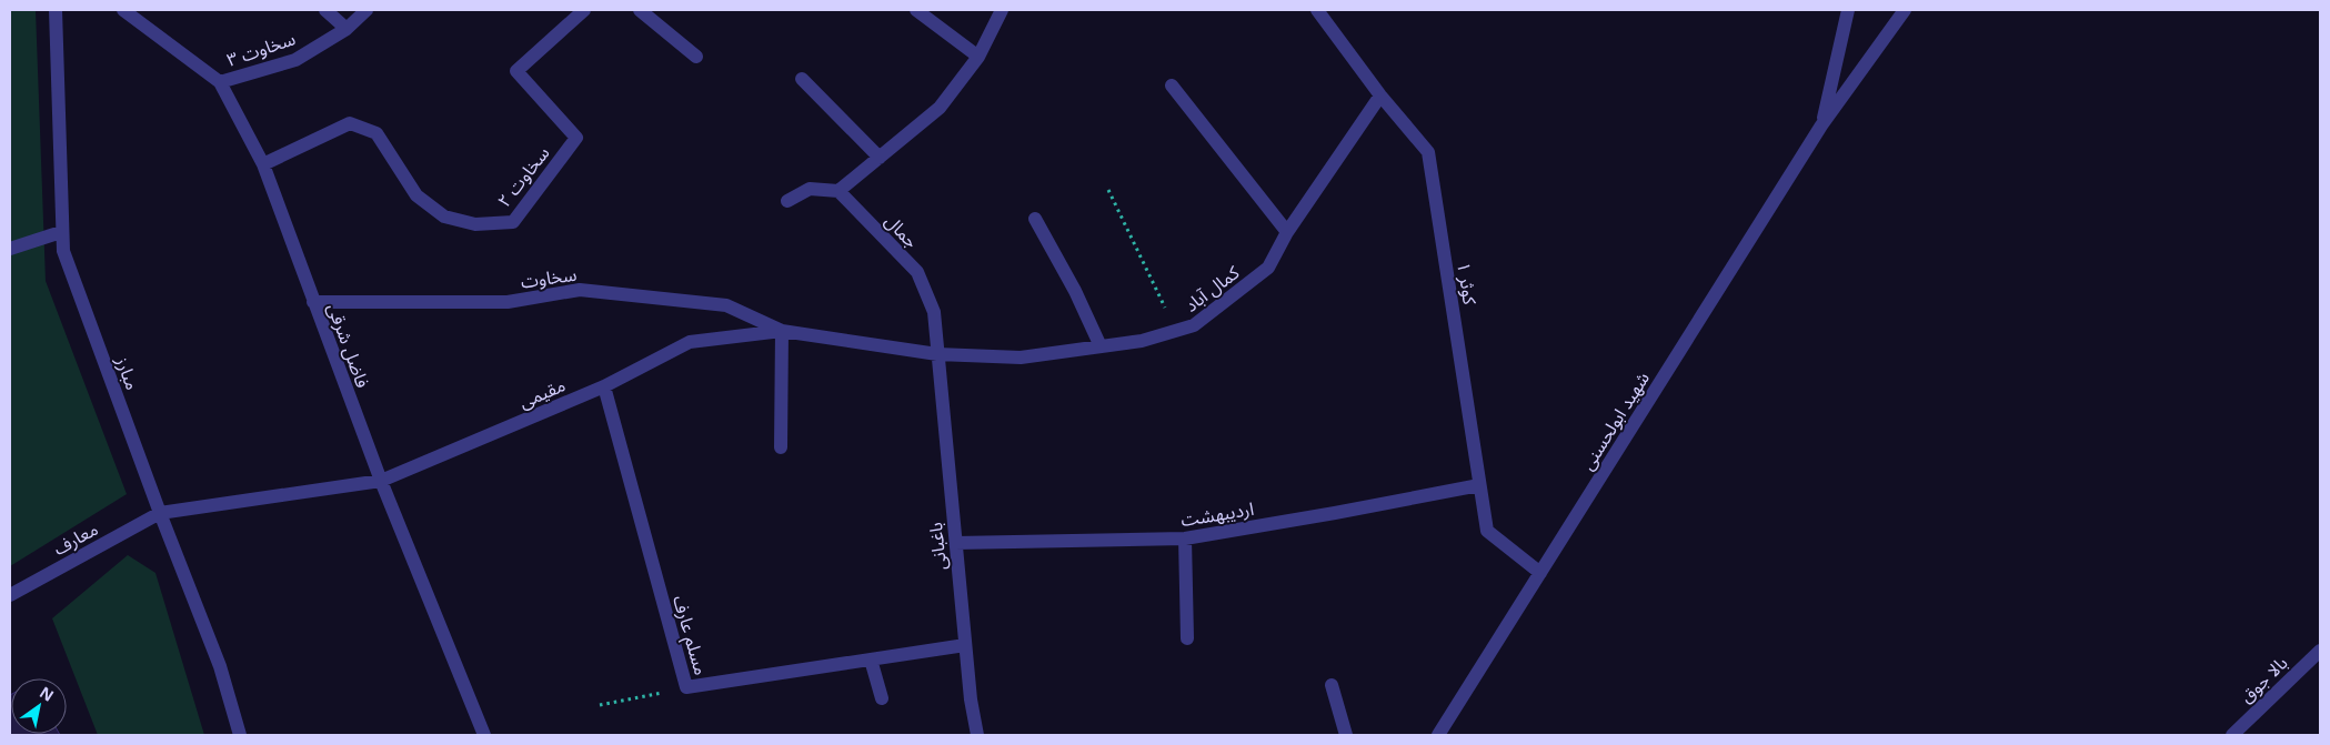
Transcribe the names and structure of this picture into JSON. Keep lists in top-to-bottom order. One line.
{"streets":{"street":["سخاوت ۳","سخاوت ۲","جمال","سخاوت","کوثر ۱","کمال آباد","فاضل شرقی","مبارز","مقیمی","شهید ابولحسنی","اردیبهشت","معارف","باغبانی","مسلم عارف","بالا جوق"]},"crossings":[["سخاوت ۳","فاضل شرقی"],["سخاوت ۲","فاضل شرقی"],["جمال","کمال آباد"],["جمال","مقیمی"],["جمال","باغبانی"],["سخاوت","فاضل شرقی"],["سخاوت","مقیمی"],["کوثر ۱","کمال آباد"],["کوثر ۱","شهید ابولحسنی"],["کوثر ۱","اردیبهشت"],["کمال آباد","مقیمی"],["کمال آباد","باغبانی"],["فاضل شرقی","مقیمی"],["مبارز","مقیمی"],["مبارز","معارف"],["مقیمی","معارف"],["مقیمی","باغبانی"],["مقیمی","مسلم عارف"],["اردیبهشت","باغبانی"],["باغبانی","مسلم عارف"]],"north":"top right"}
